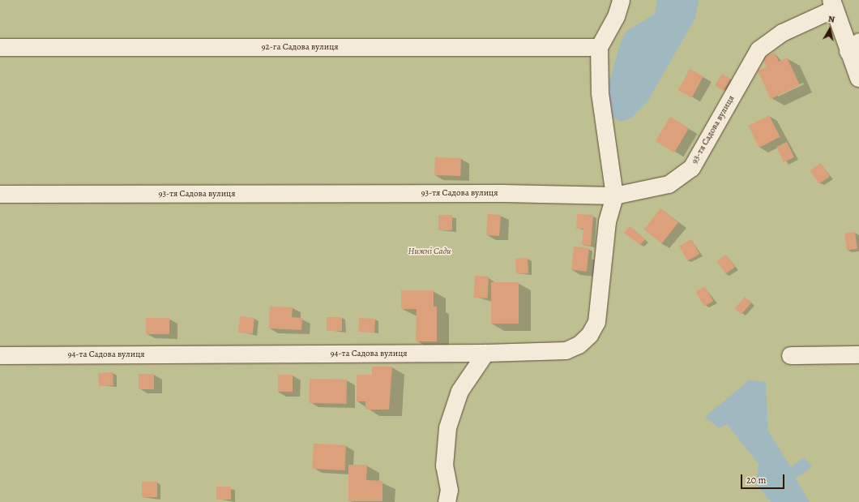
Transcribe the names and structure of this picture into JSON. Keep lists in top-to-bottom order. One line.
{"streets":{"street":["92-га Садова вулиця","93-тя Садова вулиця","94-та Садова вулиця"]},"crossings":[["93-тя Садова вулиця","94-та Садова вулиця"]],"parks":["Нижні Сади"],"scale_bar":"20 m","north":"top"}
